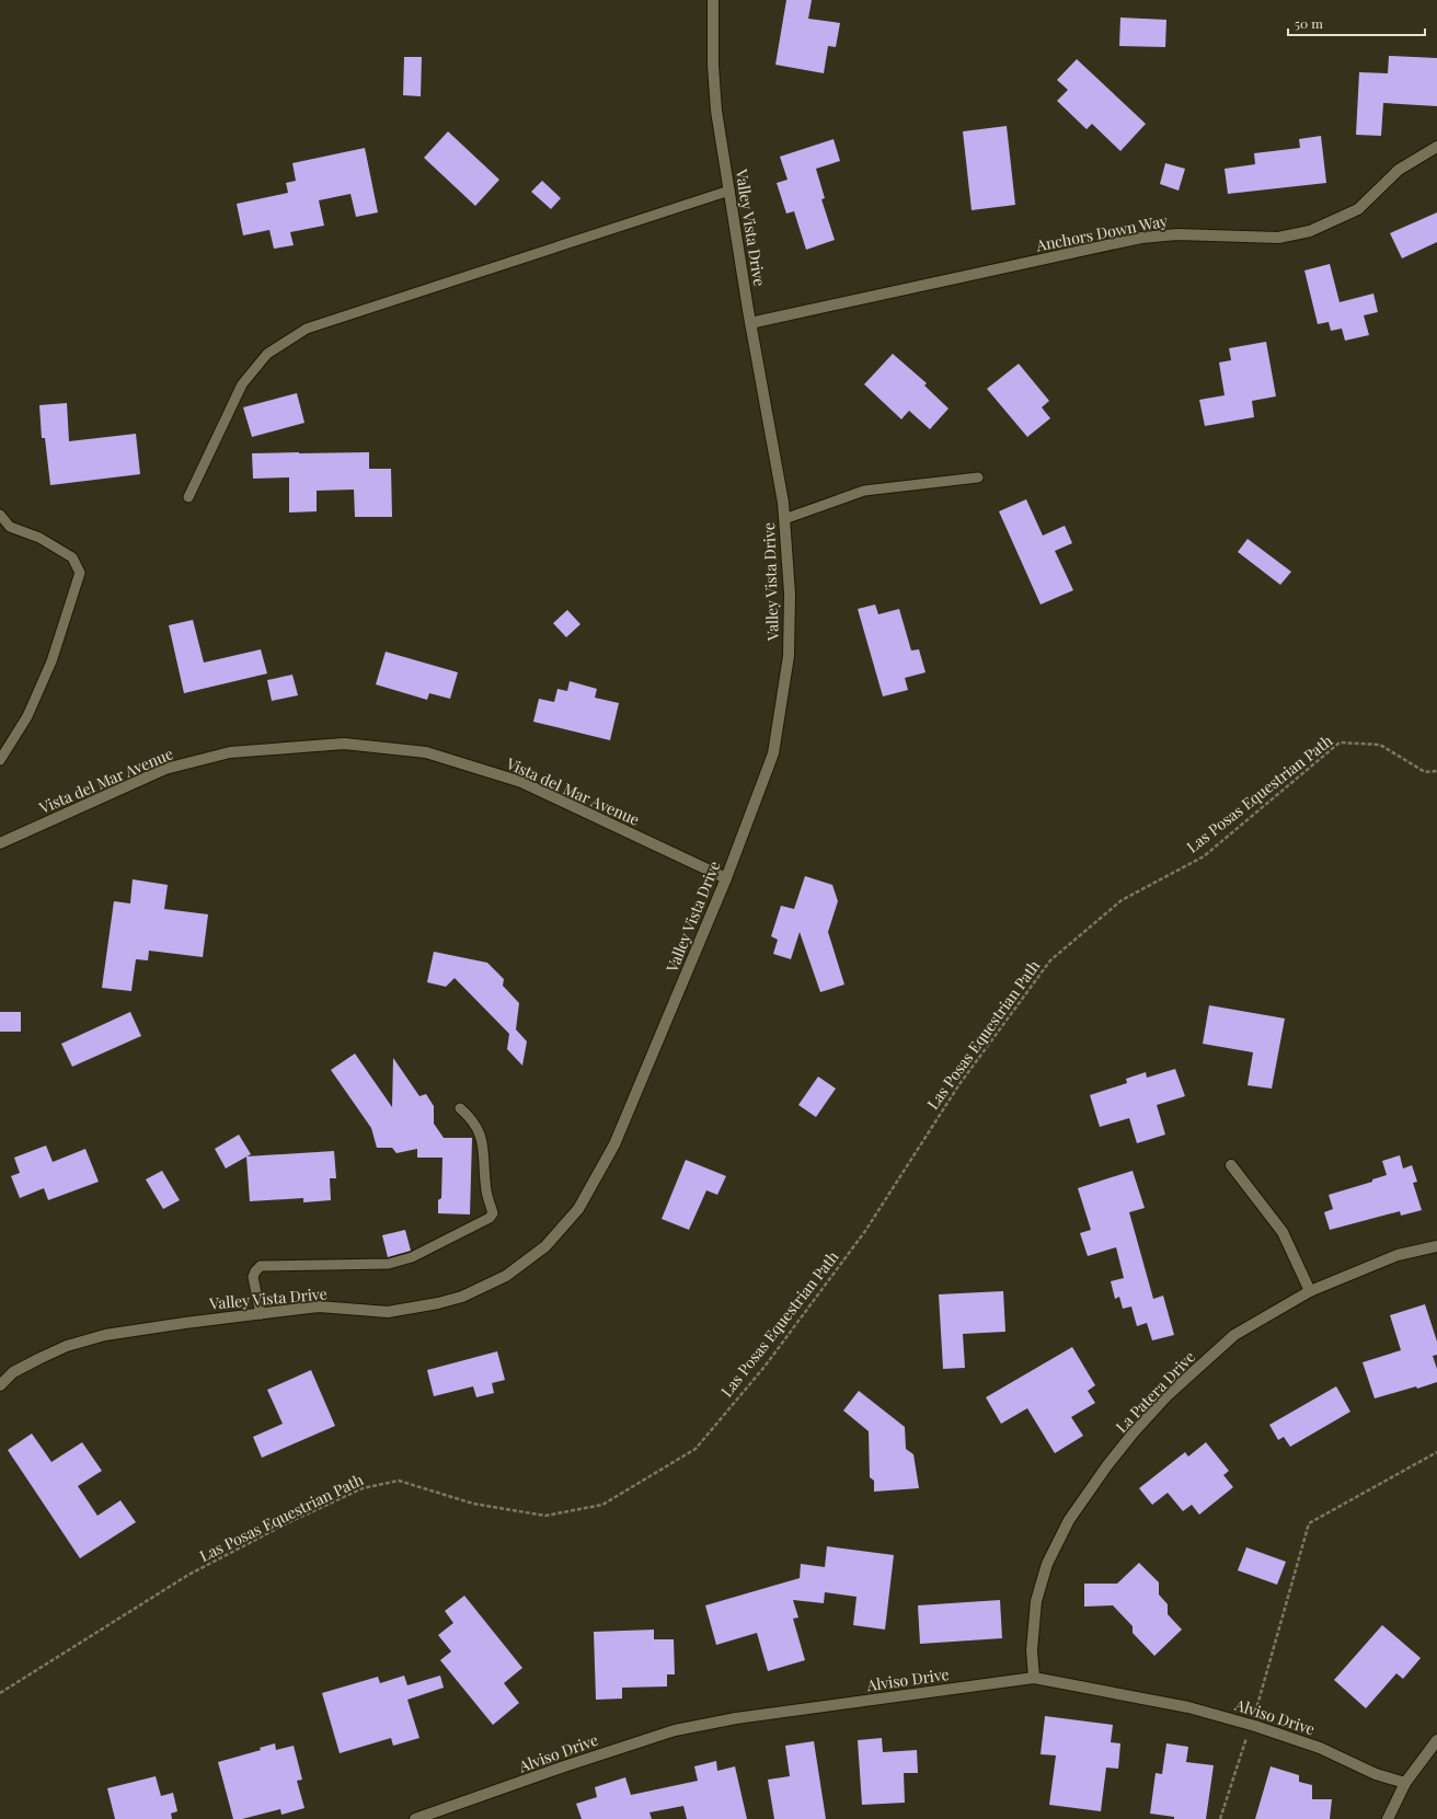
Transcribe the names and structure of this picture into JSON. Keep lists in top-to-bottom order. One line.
{"streets":{"street":["Valley Vista Drive","Anchors Down Way","Vista del Mar Avenue","La Patera Drive","Alviso Drive"],"path":["Las Posas Equestrian Path"]},"crossings":[["Valley Vista Drive","Anchors Down Way"],["Valley Vista Drive","Vista del Mar Avenue"],["La Patera Drive","Alviso Drive"]],"scale_bar":"50 m"}
